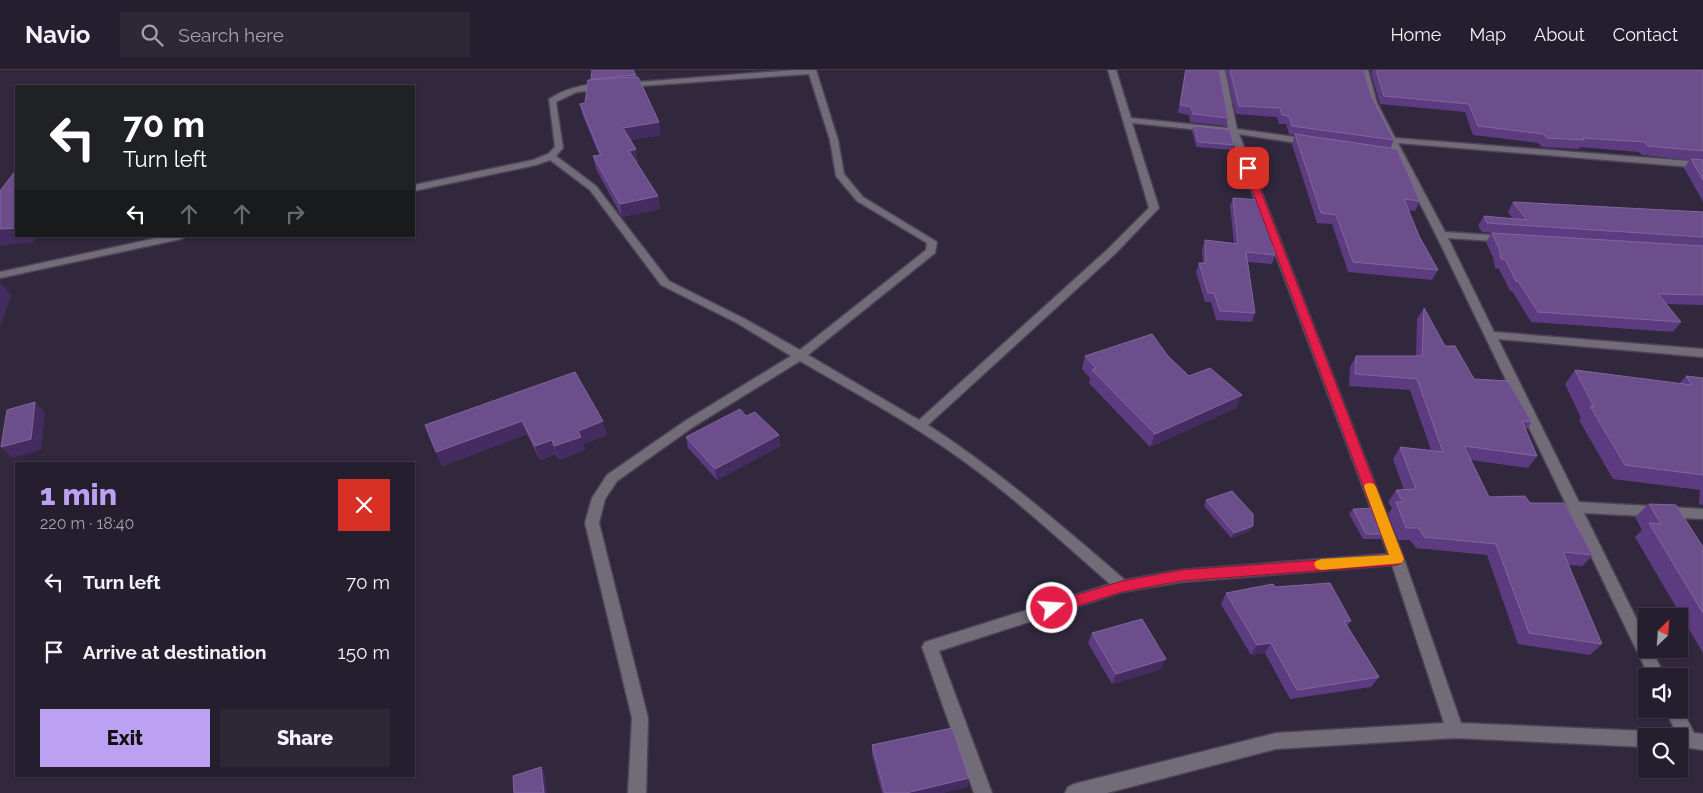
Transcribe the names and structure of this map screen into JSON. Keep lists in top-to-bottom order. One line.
{"north":"top right","page":{"header":"Navio","search":"Search here","nav":["Home","Map","About","Contact"],"turn":["70 m","Turn left"],"heading":["1 min","220 m · 18:40"],"list":[{"name":"Turn left","value":"70 m"},{"name":"Arrive at destination","value":"150 m"}],"buttons":["Exit","Share"]}}
